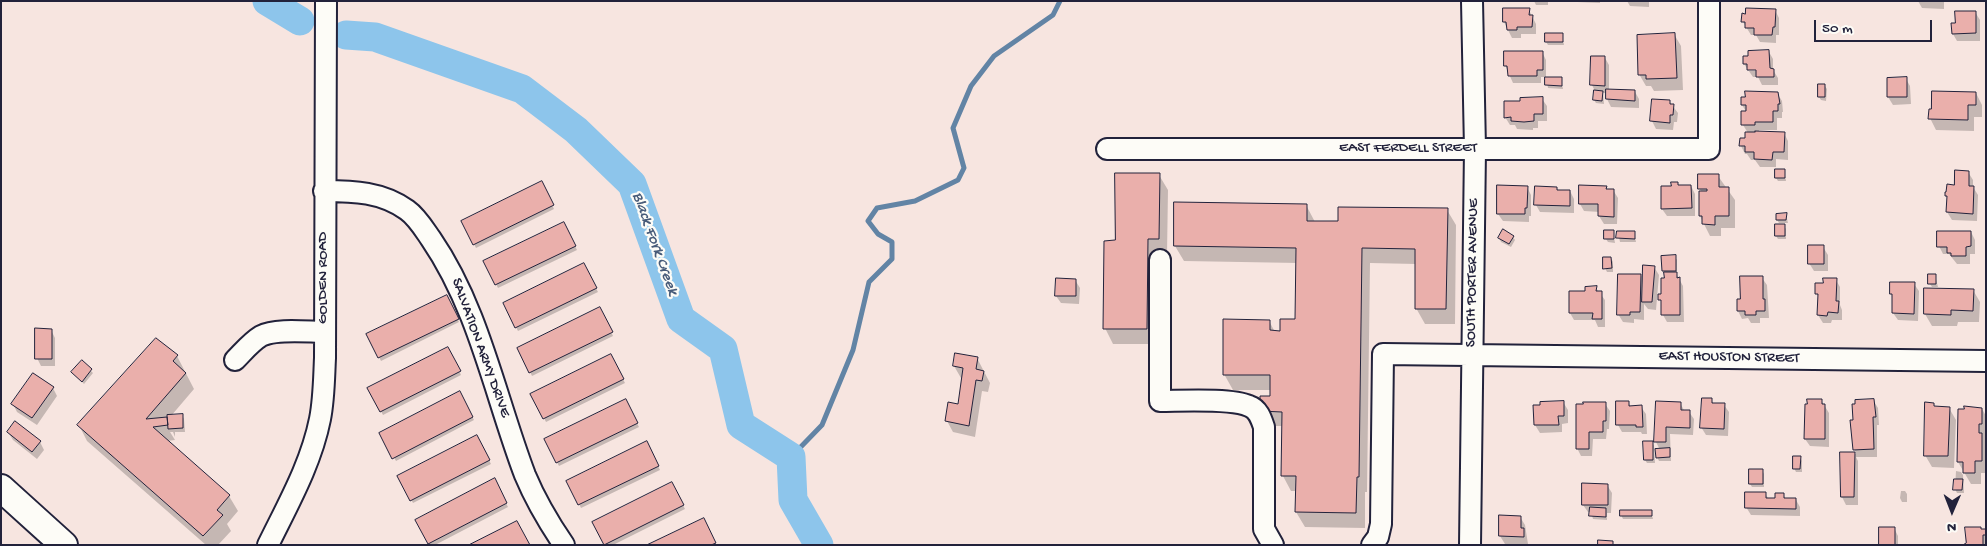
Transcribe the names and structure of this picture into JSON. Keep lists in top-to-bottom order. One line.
{"streets":{"street":["EAST FERDELL STREET","SOUTH PORTER AVENUE","GOLDEN ROAD","SALVATION ARMY DRIVE","EAST HOUSTON STREET"]},"crossings":[["EAST FERDELL STREET","SOUTH PORTER AVENUE"],["SOUTH PORTER AVENUE","EAST HOUSTON STREET"],["GOLDEN ROAD","SALVATION ARMY DRIVE"]],"water":["Black Fork Creek"],"scale_bar":"50 m","north":"bottom"}
